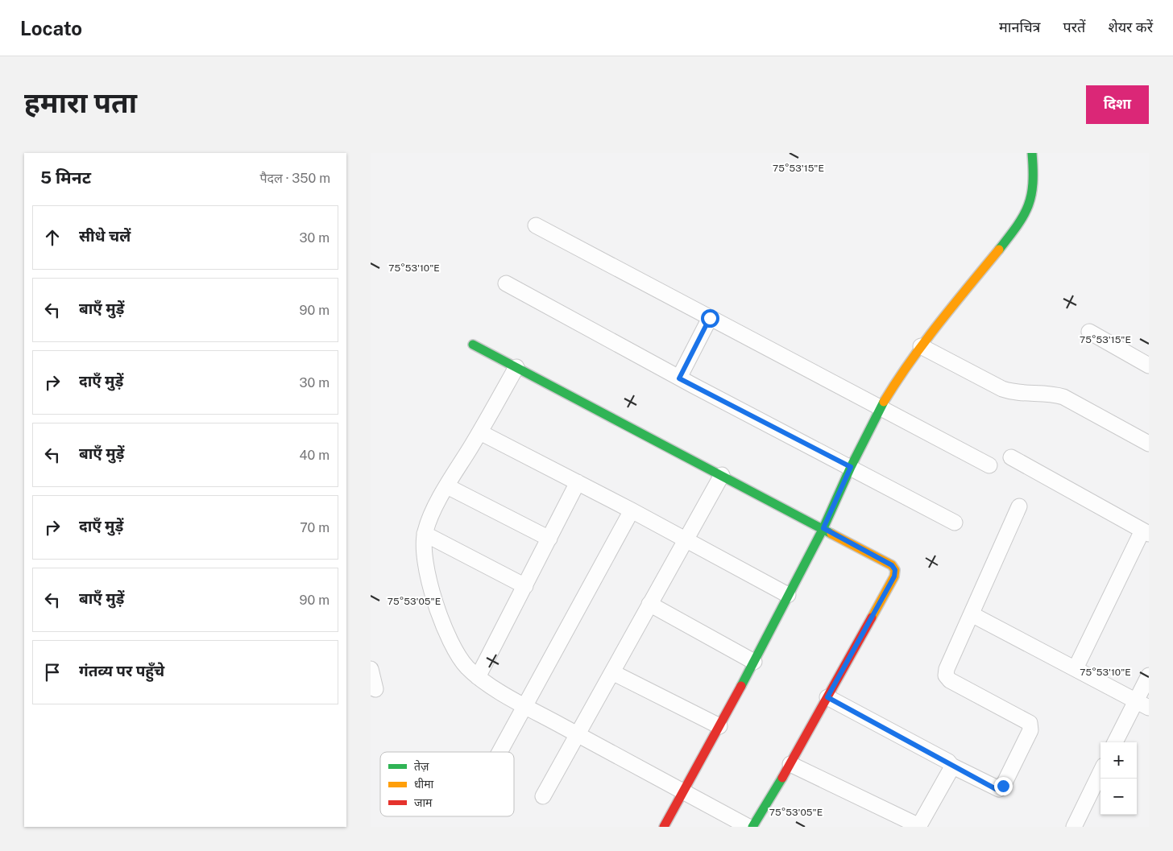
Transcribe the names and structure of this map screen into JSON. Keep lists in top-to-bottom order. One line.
{"legend":["तेज़","धीमा","जाम"],"page":{"header":"Locato","nav":["मानचित्र","परतें","शेयर करें"],"buttons":"दिशा","title":"हमारा पता","heading":["5 मिनट","पैदल · 350 m"],"list":[["सीधे चलें","30 m"],["बाएँ मुड़ें","90 m"],["दाएँ मुड़ें","30 m"],["बाएँ मुड़ें","40 m"],["दाएँ मुड़ें","70 m"],["बाएँ मुड़ें","90 m"],"गंतव्य पर पहुँचे"],"map_buttons":["+","−"]},"coordinates":["75°53'15\"E","75°53'10\"E","75°53'05\"E"]}
